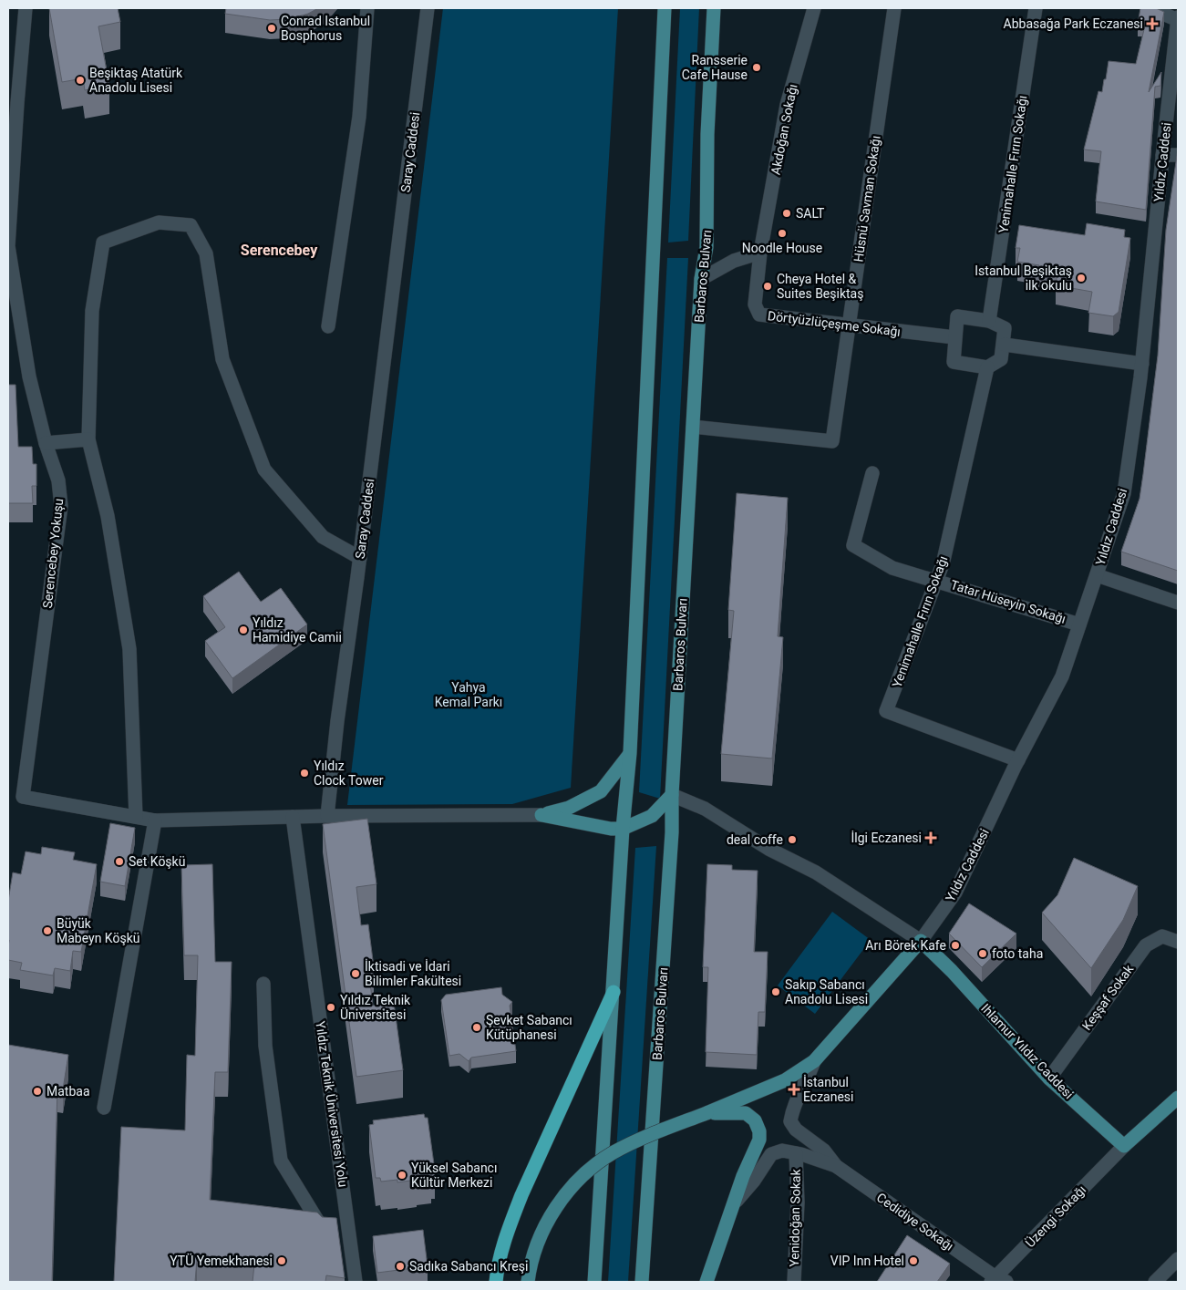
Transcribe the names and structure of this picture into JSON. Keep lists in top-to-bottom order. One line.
{"streets":{"main road":["Yıldız Caddesi","Barbaros Bulvarı","Ihlamur Yıldız Caddesi"],"street":["Akdoğan Sokağı","Saray Caddesi","Yenimahalle Fırın Sokağı","Hüsnü Savman Sokağı","Dörtyüzlüçeşme Sokağı","Serencebey Yokuşu","Tatar Hüseyin Sokağı","Keşşaf Sokak","Yıldız Teknik Üniversitesi Yolu","Üzengi Sokağı","Yenidoğan Sokak","Cedidiye Sokağı"]},"crossings":[["Akdoğan Sokağı","Dörtyüzlüçeşme Sokağı"],["Saray Caddesi","Serencebey Yokuşu"],["Yıldız Caddesi","Yenimahalle Fırın Sokağı"],["Yıldız Caddesi","Tatar Hüseyin Sokağı"],["Yıldız Caddesi","Ihlamur Yıldız Caddesi"],["Yıldız Caddesi","Cedidiye Sokağı"],["Yenimahalle Fırın Sokağı","Dörtyüzlüçeşme Sokağı"],["Yenimahalle Fırın Sokağı","Tatar Hüseyin Sokağı"],["Hüsnü Savman Sokağı","Barbaros Bulvarı"],["Hüsnü Savman Sokağı","Dörtyüzlüçeşme Sokağı"],["Serencebey Yokuşu","Yıldız Teknik Üniversitesi Yolu"],["Keşşaf Sokak","Ihlamur Yıldız Caddesi"],["Ihlamur Yıldız Caddesi","Üzengi Sokağı"],["Üzengi Sokağı","Cedidiye Sokağı"],["Yenidoğan Sokak","Cedidiye Sokağı"]],"districts":["Serencebey"],"parks":["Yahya Kemal Parkı"],"places":{"health":["Abbasağa Park Eczanesi","İlgi Eczanesi","İstanbul Eczanesi"],"other":["Conrad Istanbul Bosphorus","Ransserie Cafe Hause","Beşiktaş Atatürk Anadolu Lisesi","SALT","Noodle House","Istanbul Beşiktaş ilk okulu","Cheya Hotel & Suites Beşiktaş","Yıldız Hamidiye Camii","Yıldız Clock Tower","deal coffe","Set Köşkü","Büyük Mabeyn Köşkü","Arı Börek Kafe","foto taha","İktisadi ve İdari Bilimler Fakültesi","Sakıp Sabancı Anadolu Lisesi","Yıldız Teknik Üniversitesi","Şevket Sabancı Kütüphanesi","Matbaa","Yüksel Sabancı Kültür Merkezi","YTÜ Yemekhanesi","VIP Inn Hotel","Sadıka Sabancı Kreşi"]}}
